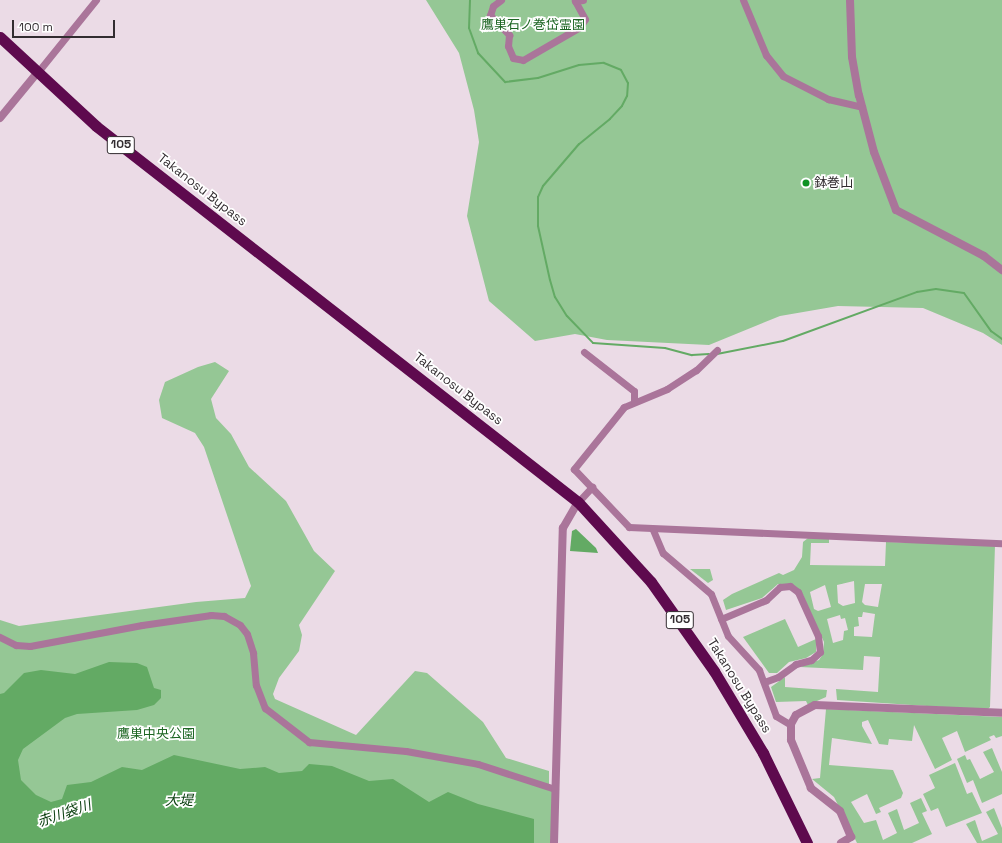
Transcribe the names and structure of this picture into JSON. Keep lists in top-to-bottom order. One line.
{"streets":{"highway":["105","Takanosu Bypass"]},"water":["大堤","赤川袋川"],"parks":["鷹巣石ノ巻岱霊園","鷹巣中央公園"],"places":["鉢巻山"],"scale_bar":"100 m"}
